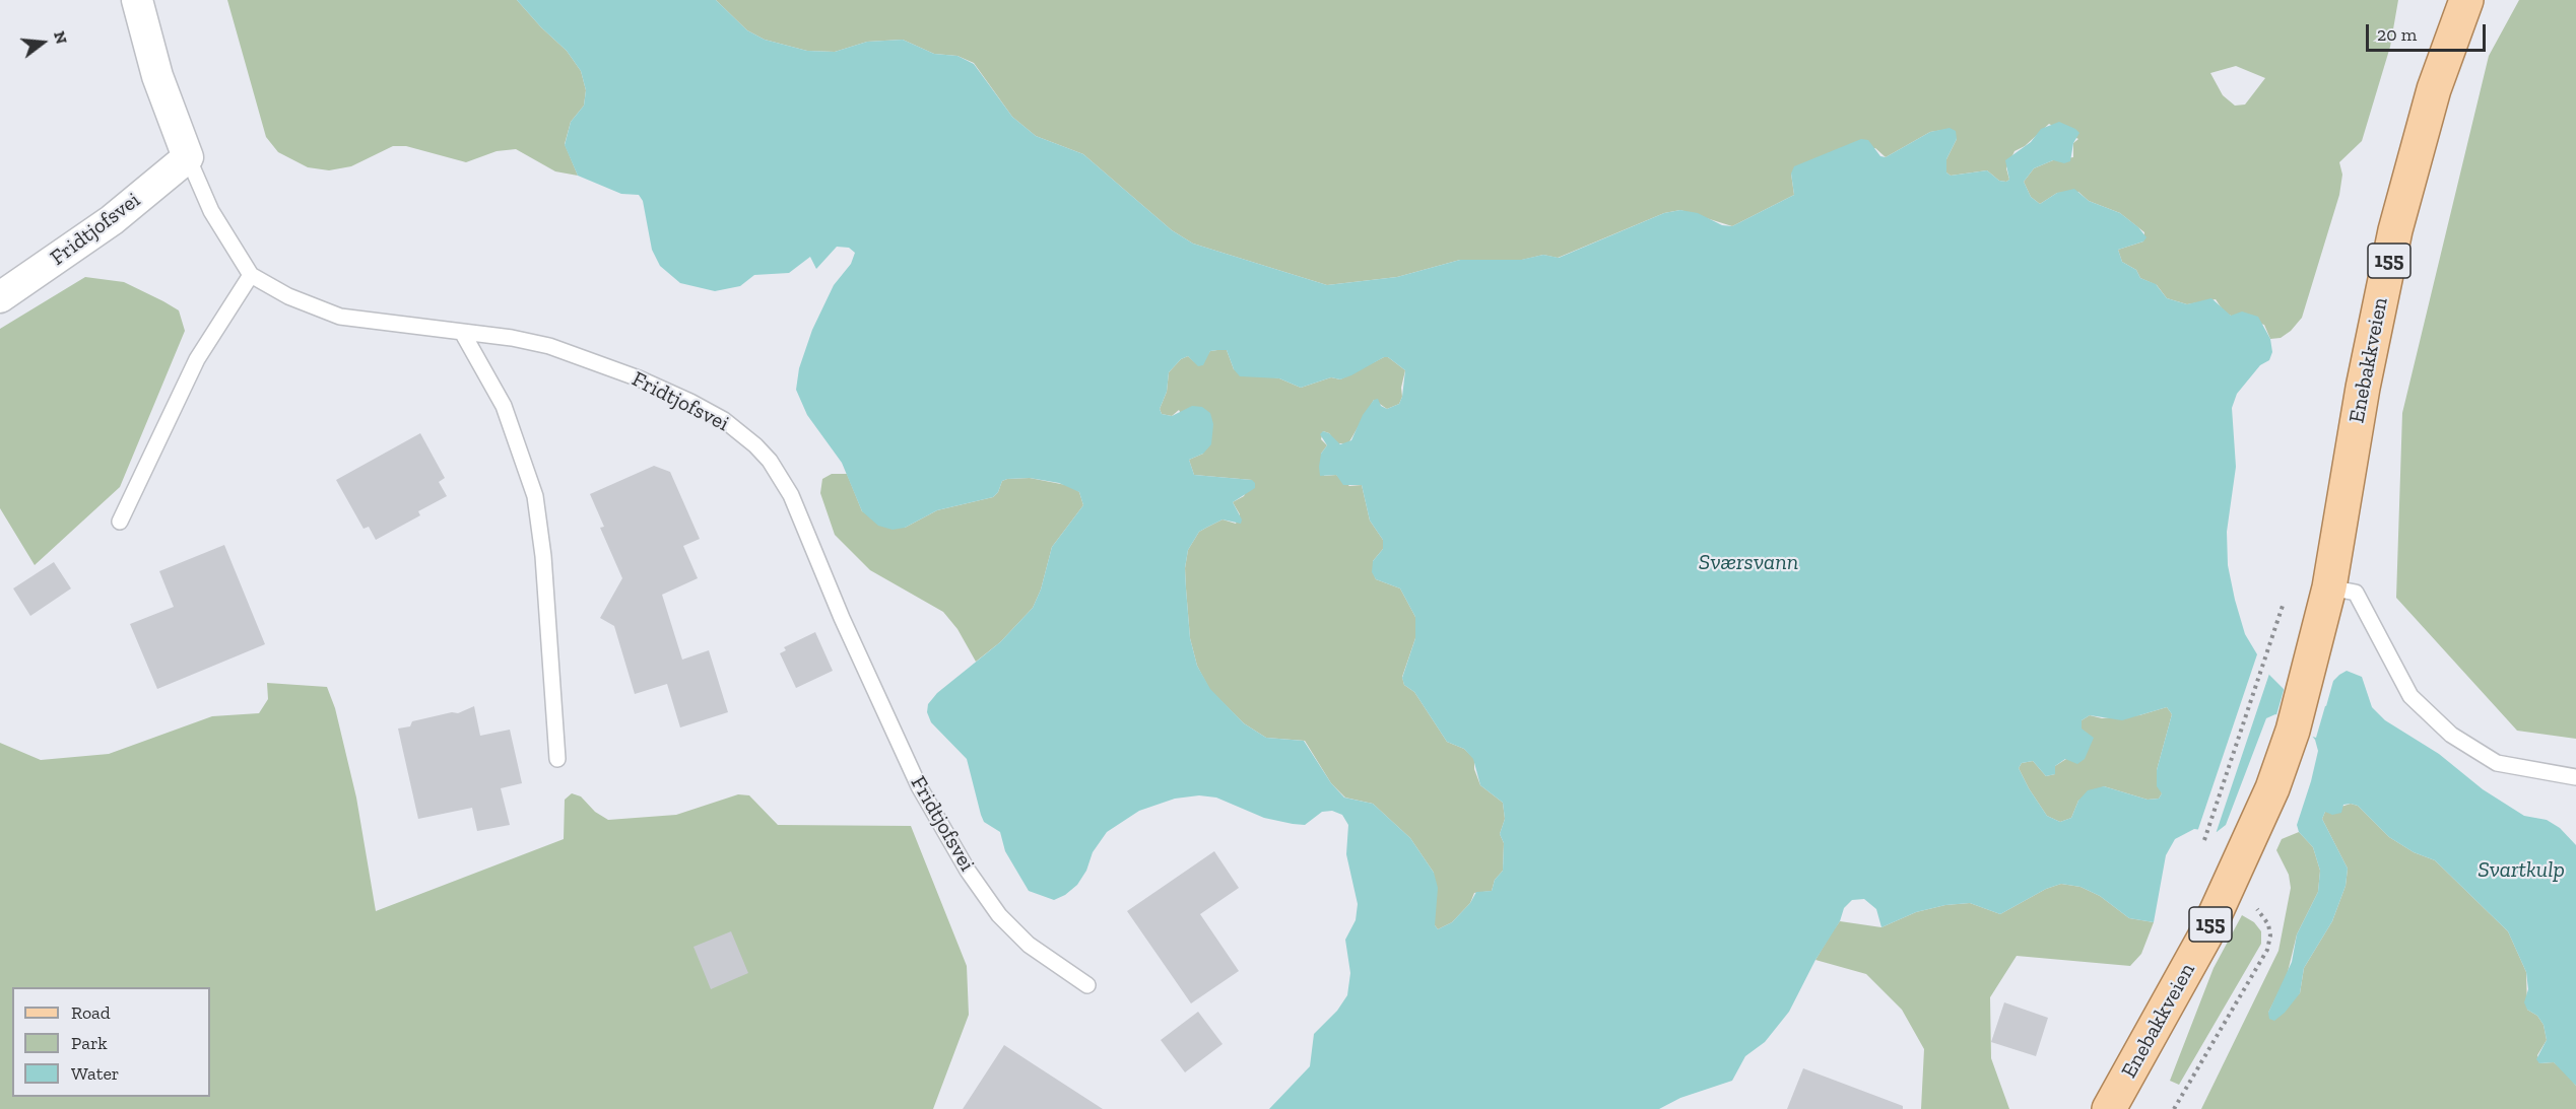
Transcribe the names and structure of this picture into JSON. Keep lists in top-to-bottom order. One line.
{"streets":{"main road":["155","Enebakkveien"],"street":["Fridtjofsvei"]},"water":["Sværsvann","Svartkulp"],"legend":["Road","Park","Water"],"scale_bar":"20 m","north":"right"}
